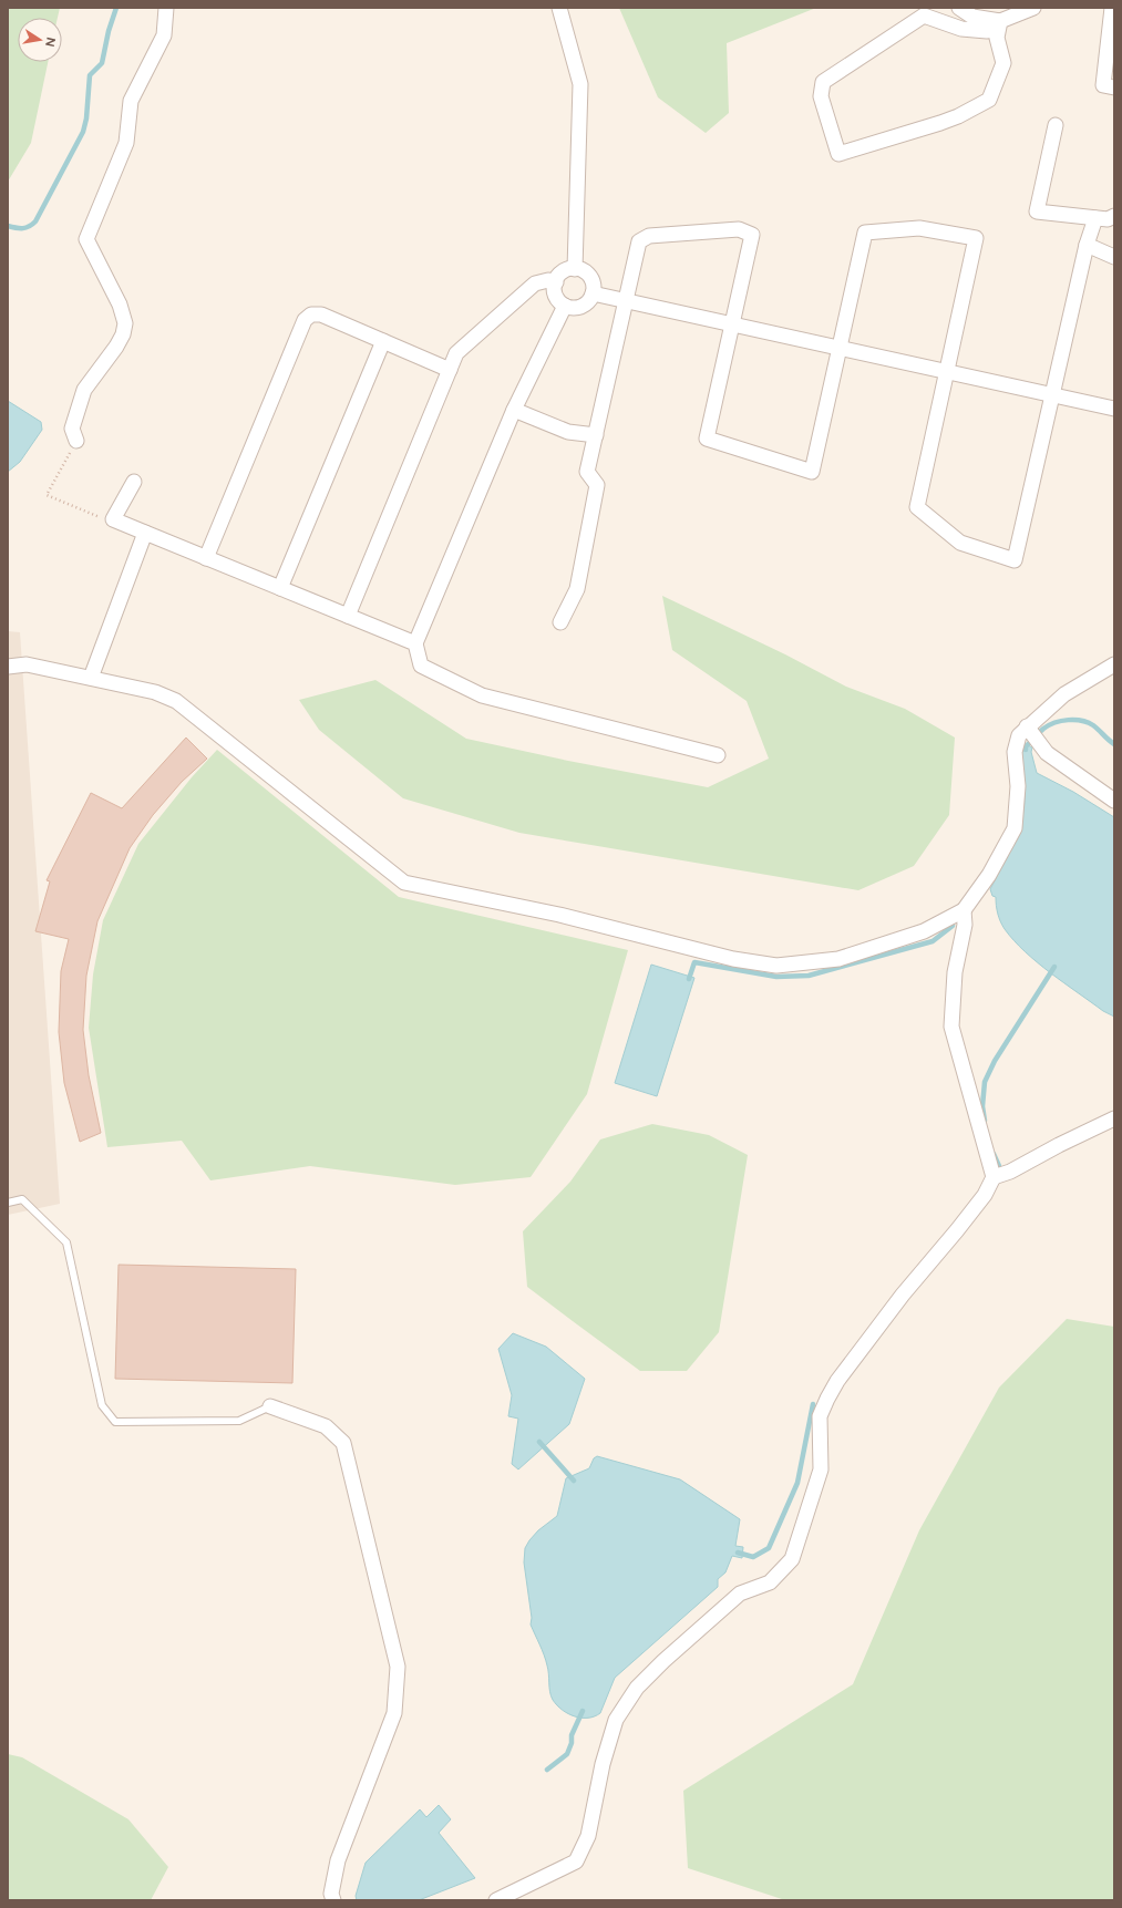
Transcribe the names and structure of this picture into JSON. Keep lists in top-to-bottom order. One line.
{"north":"right"}
